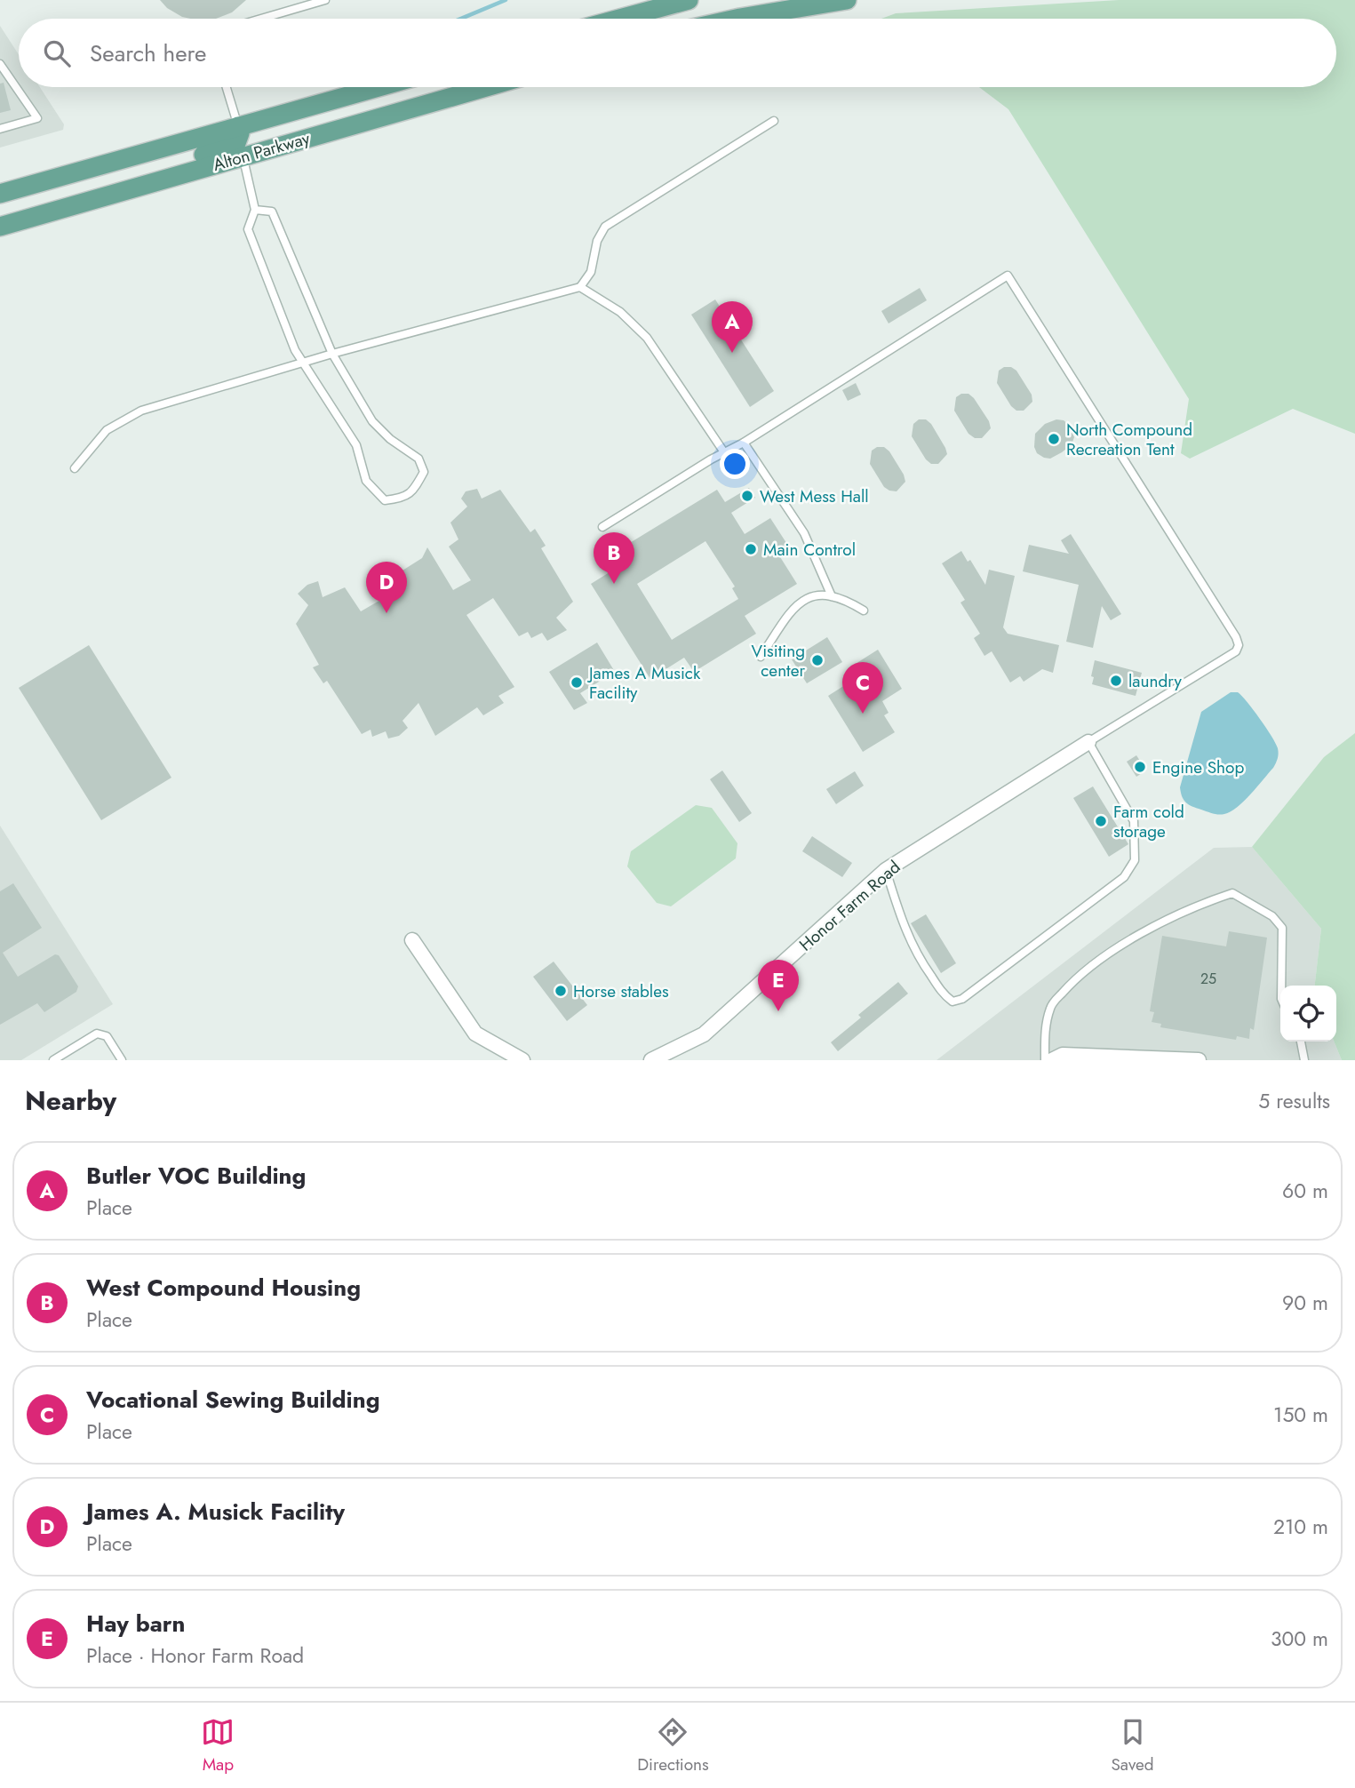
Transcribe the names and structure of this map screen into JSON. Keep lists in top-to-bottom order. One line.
{"streets":{"main road":["Alton Parkway"],"street":["Honor Farm Road"]},"places":["North Compound Recreation Tent","West Mess Hall","Main Control","Visiting center","laundry","James A Musick Facility","Engine Shop","Farm cold storage","Horse stables"],"house_numbers":["25"],"page":{"search":"Search here","pins":["A","B","D","C","E"],"heading":["Nearby","5 results"],"list":[{"mark":"A","name":"Butler VOC Building","note":"Place","value":"60 m"},{"mark":"B","name":"West Compound Housing","note":"Place","value":"90 m"},{"mark":"C","name":"Vocational Sewing Building","note":"Place","value":"150 m"},{"mark":"D","name":"James A. Musick Facility","note":"Place","value":"210 m"},{"mark":"E","name":"Hay barn","note":"Place · Honor Farm Road","value":"300 m"}],"nav":["Map","Directions","Saved"]}}
